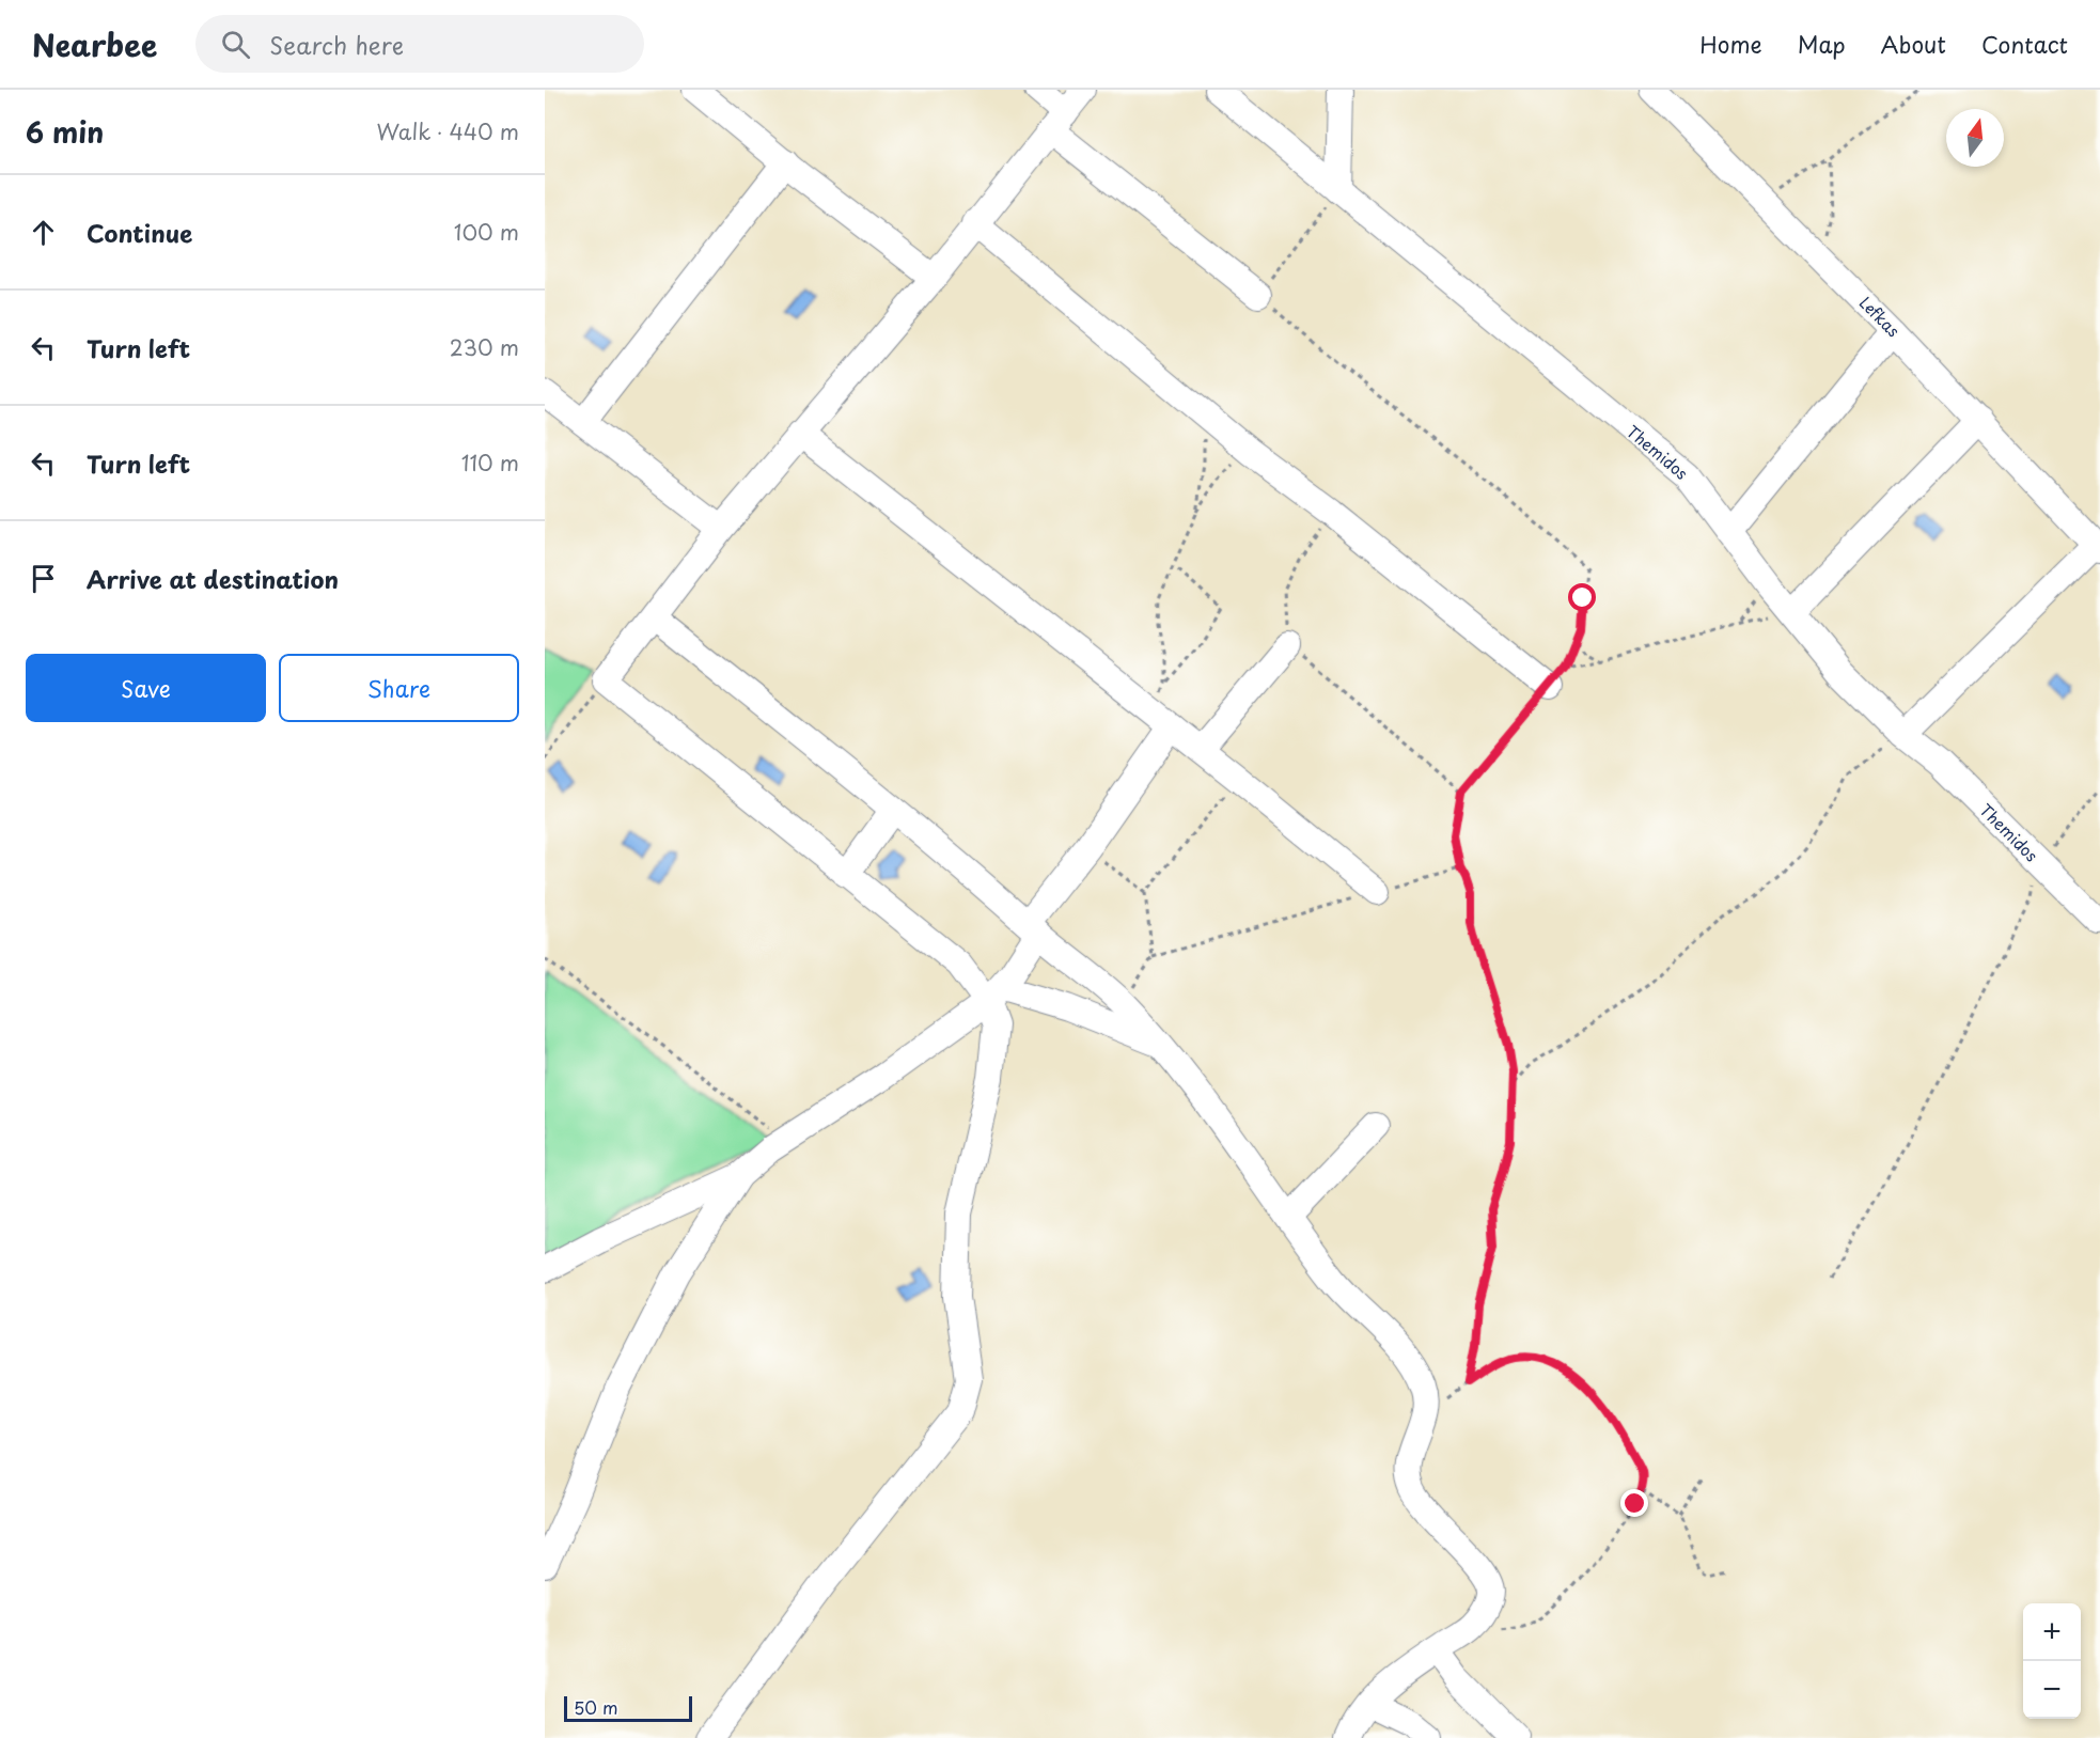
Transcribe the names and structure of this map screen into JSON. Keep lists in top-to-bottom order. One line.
{"streets":{"street":["Lefkas","Themidos"]},"scale_bar":"50 m","north":"top","page":{"header":"Nearbee","search":"Search here","nav":["Home","Map","About","Contact"],"heading":["6 min","Walk · 440 m"],"list":[["Continue","100 m"],["Turn left","230 m"],["Turn left","110 m"],"Arrive at destination"],"buttons":["Save","Share"],"map_buttons":["+","−"],"scale":"50 m"}}
